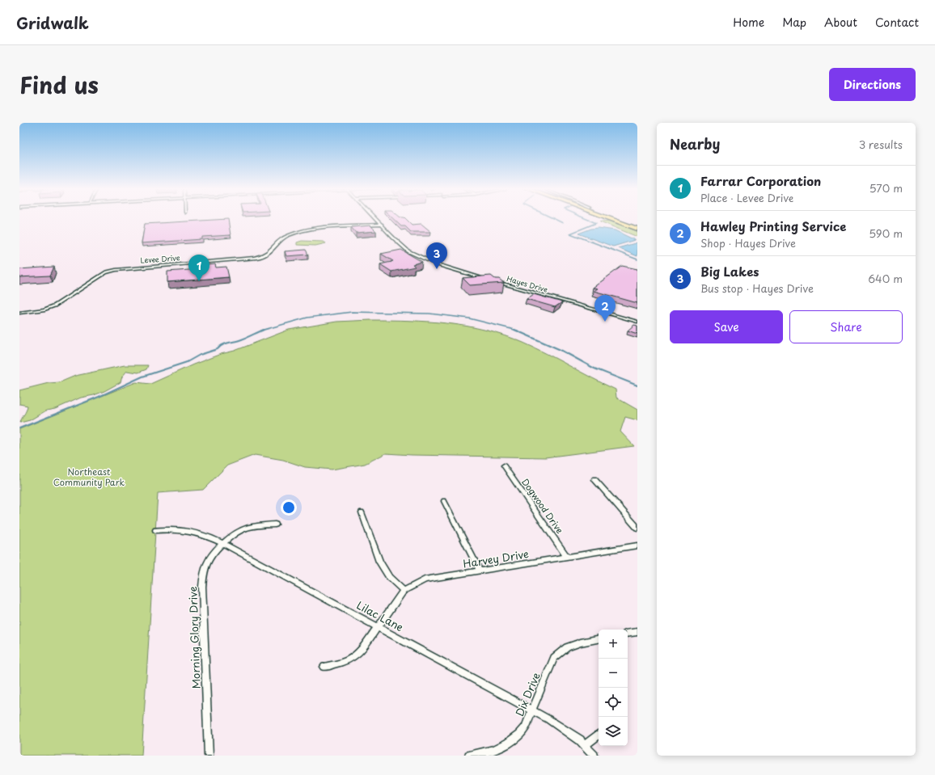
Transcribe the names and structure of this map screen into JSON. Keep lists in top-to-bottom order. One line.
{"streets":{"street":["Levee Drive","Hayes Drive","Dogwood Drive","Harvey Drive","Lilac Lane","Morning Glory Drive","Dix Drive"]},"crossings":[["Levee Drive","Hayes Drive"],["Dogwood Drive","Harvey Drive"],["Harvey Drive","Lilac Lane"],["Lilac Lane","Morning Glory Drive"],["Lilac Lane","Dix Drive"]],"parks":["Northeast Community Park"],"page":{"header":"Gridwalk","nav":["Home","Map","About","Contact"],"title":"Find us","buttons":["Directions",["Save","Share"]],"heading":["Nearby","3 results"],"list":[{"mark":"1","name":"Farrar Corporation","note":"Place · Levee Drive","value":"570 m"},{"mark":"2","name":"Hawley Printing Service","note":"Shop · Hayes Drive","value":"590 m"},{"mark":"3","name":"Big Lakes","note":"Bus stop · Hayes Drive","value":"640 m"}],"pins":["3","1","2"],"map_buttons":["+","−"]}}
